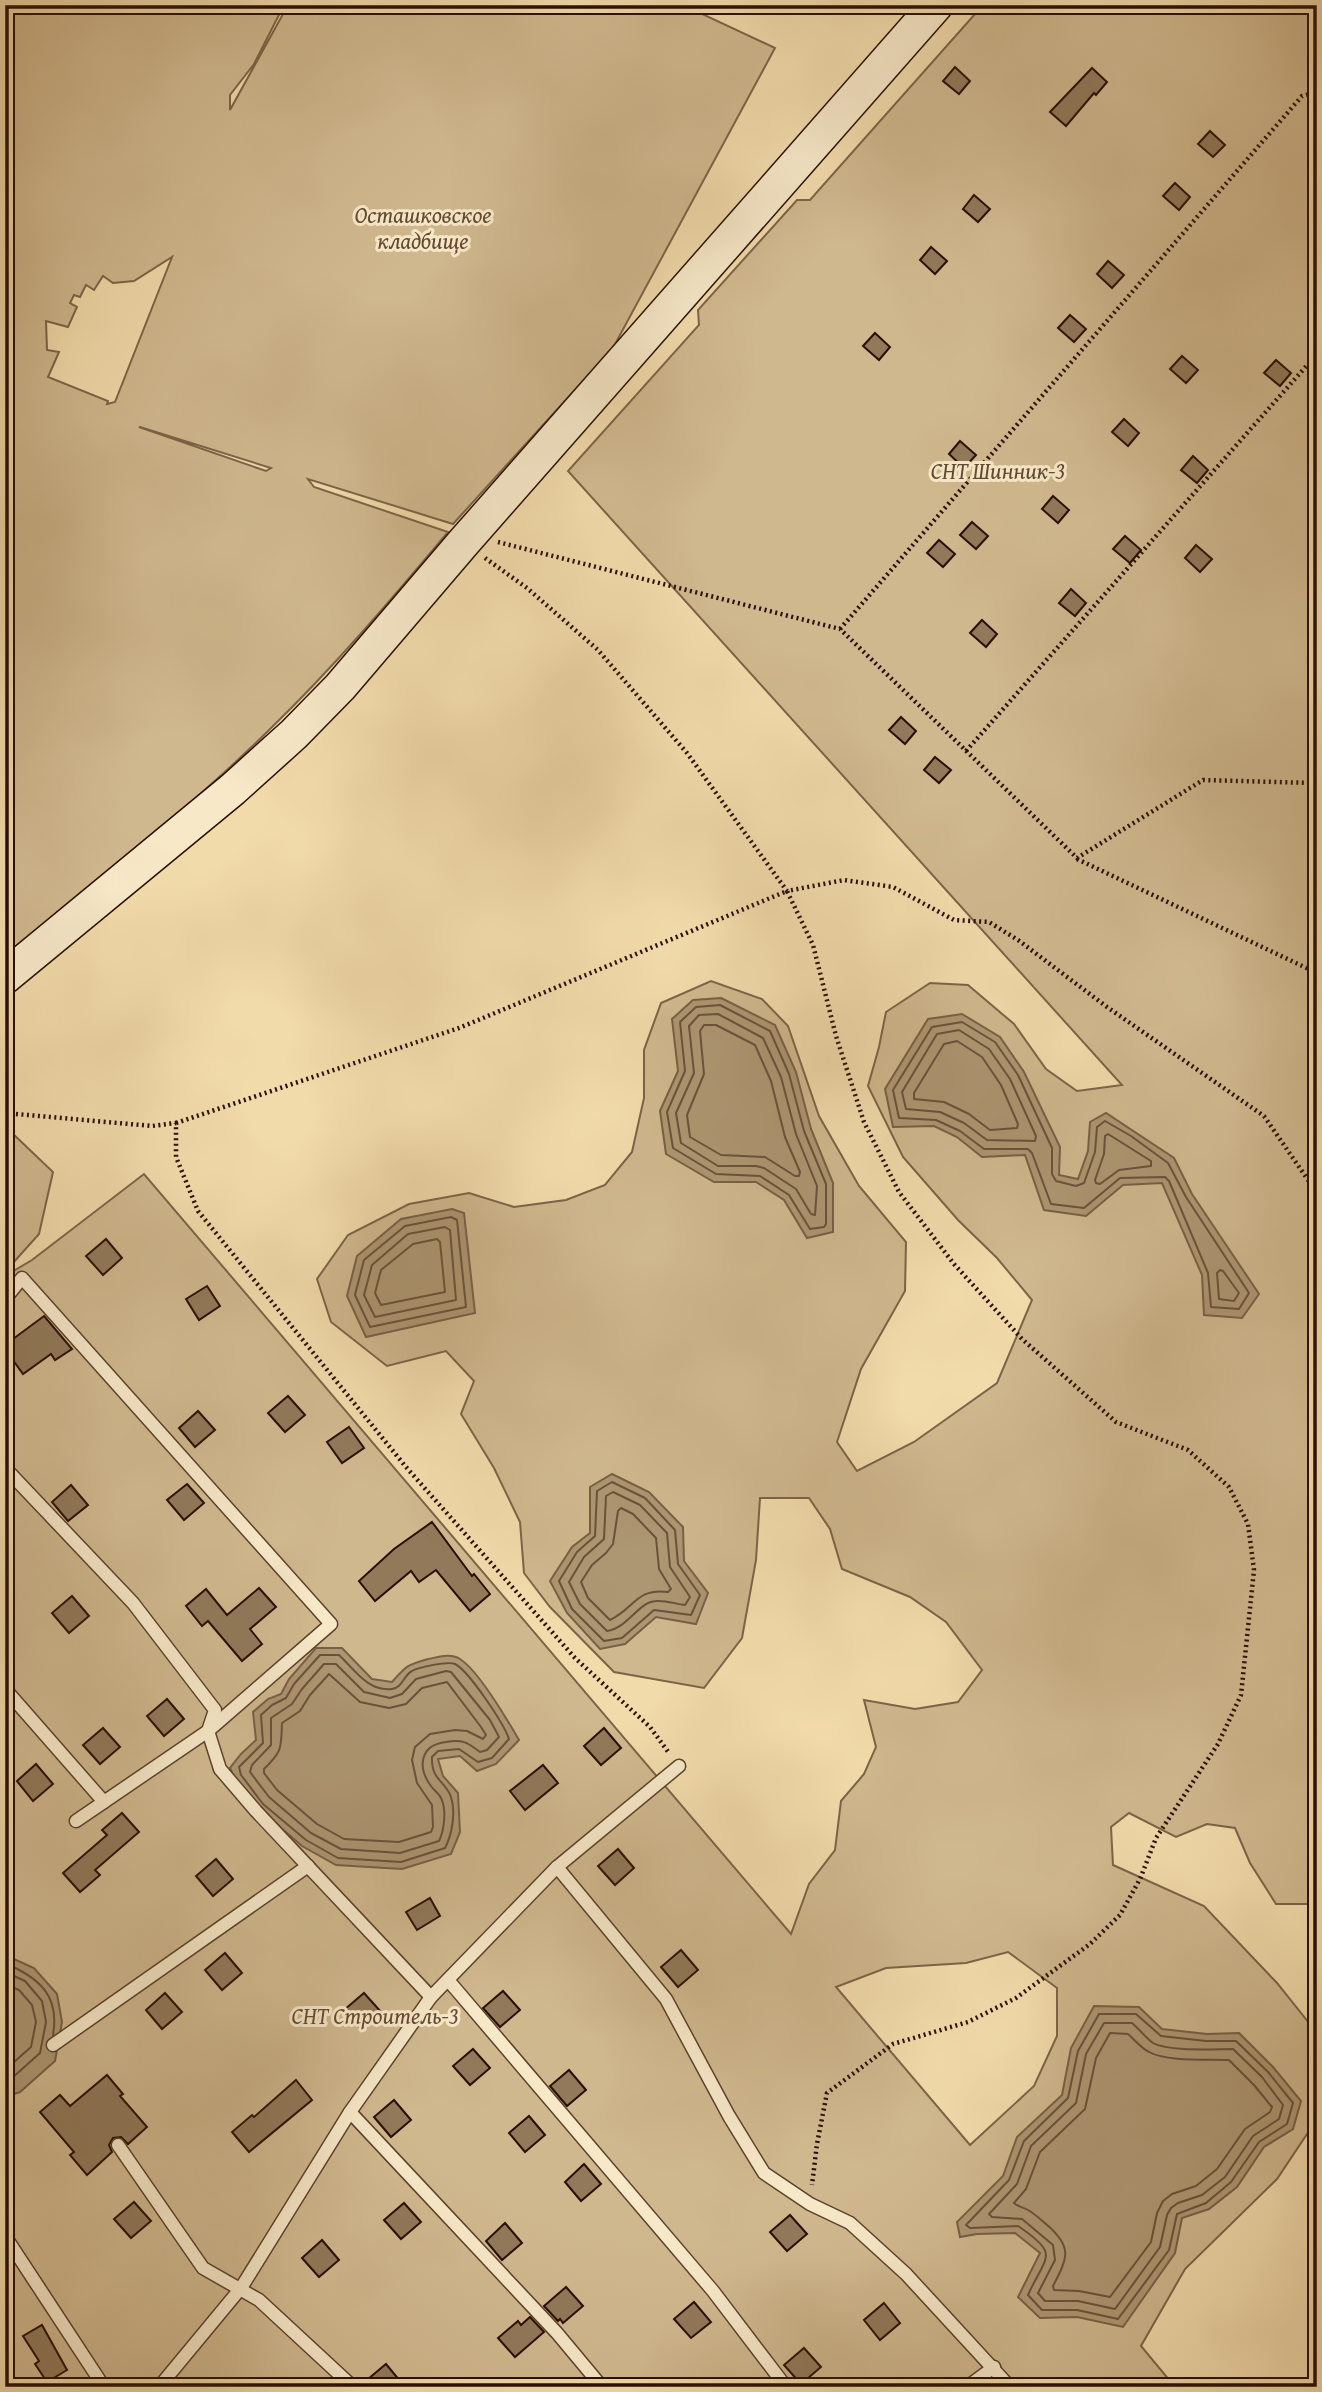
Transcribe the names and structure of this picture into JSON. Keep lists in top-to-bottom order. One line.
{"parks":["Осташковское кладбище","СНТ Шинник-3","СНТ Строитель-3"]}
